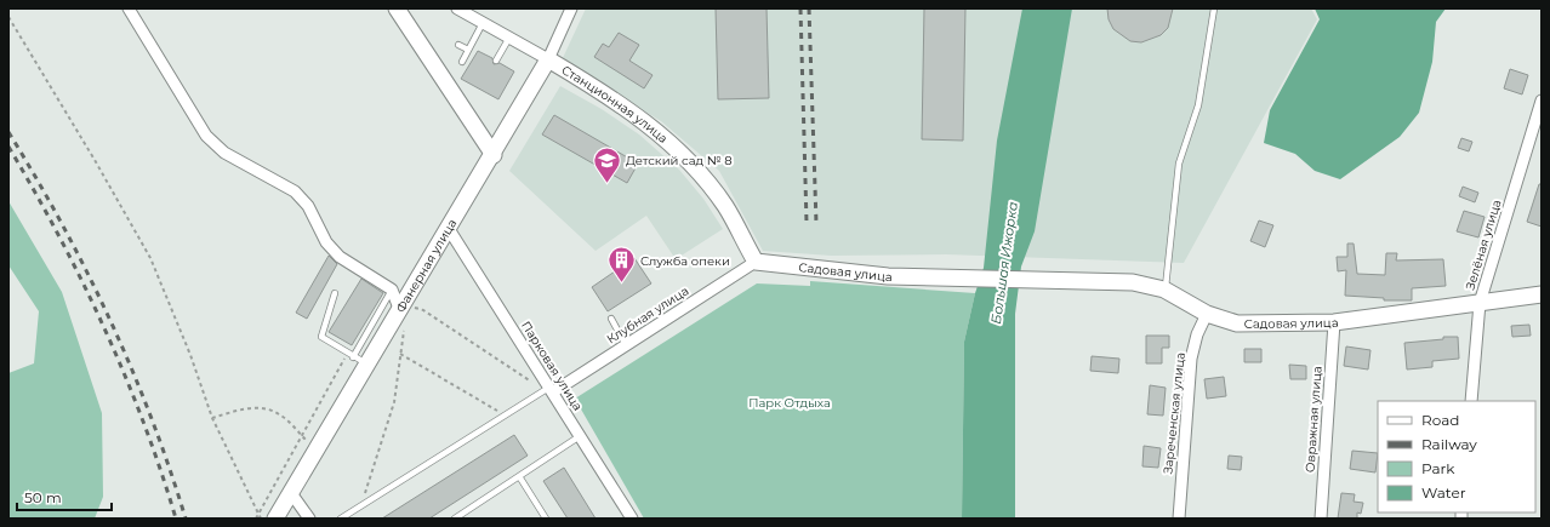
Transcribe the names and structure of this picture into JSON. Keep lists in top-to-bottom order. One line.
{"streets":{"street":["Станционная улица","Зелёная улица","Фанерная улица","Садовая улица","Клубная улица","Парковая улица","Зареченская улица","Овражная улица"]},"crossings":[["Станционная улица","Фанерная улица"],["Станционная улица","Садовая улица"],["Станционная улица","Клубная улица"],["Зелёная улица","Садовая улица"],["Фанерная улица","Парковая улица"],["Садовая улица","Клубная улица"],["Садовая улица","Зареченская улица"],["Садовая улица","Овражная улица"],["Клубная улица","Парковая улица"]],"water":["Большая Ижорка"],"parks":["Парк Отдыха"],"places":{"school or university":["Детский сад № 8"],"building":["Служба опеки"]},"legend":["Road","Railway","Park","Water"],"scale_bar":"50 m"}
